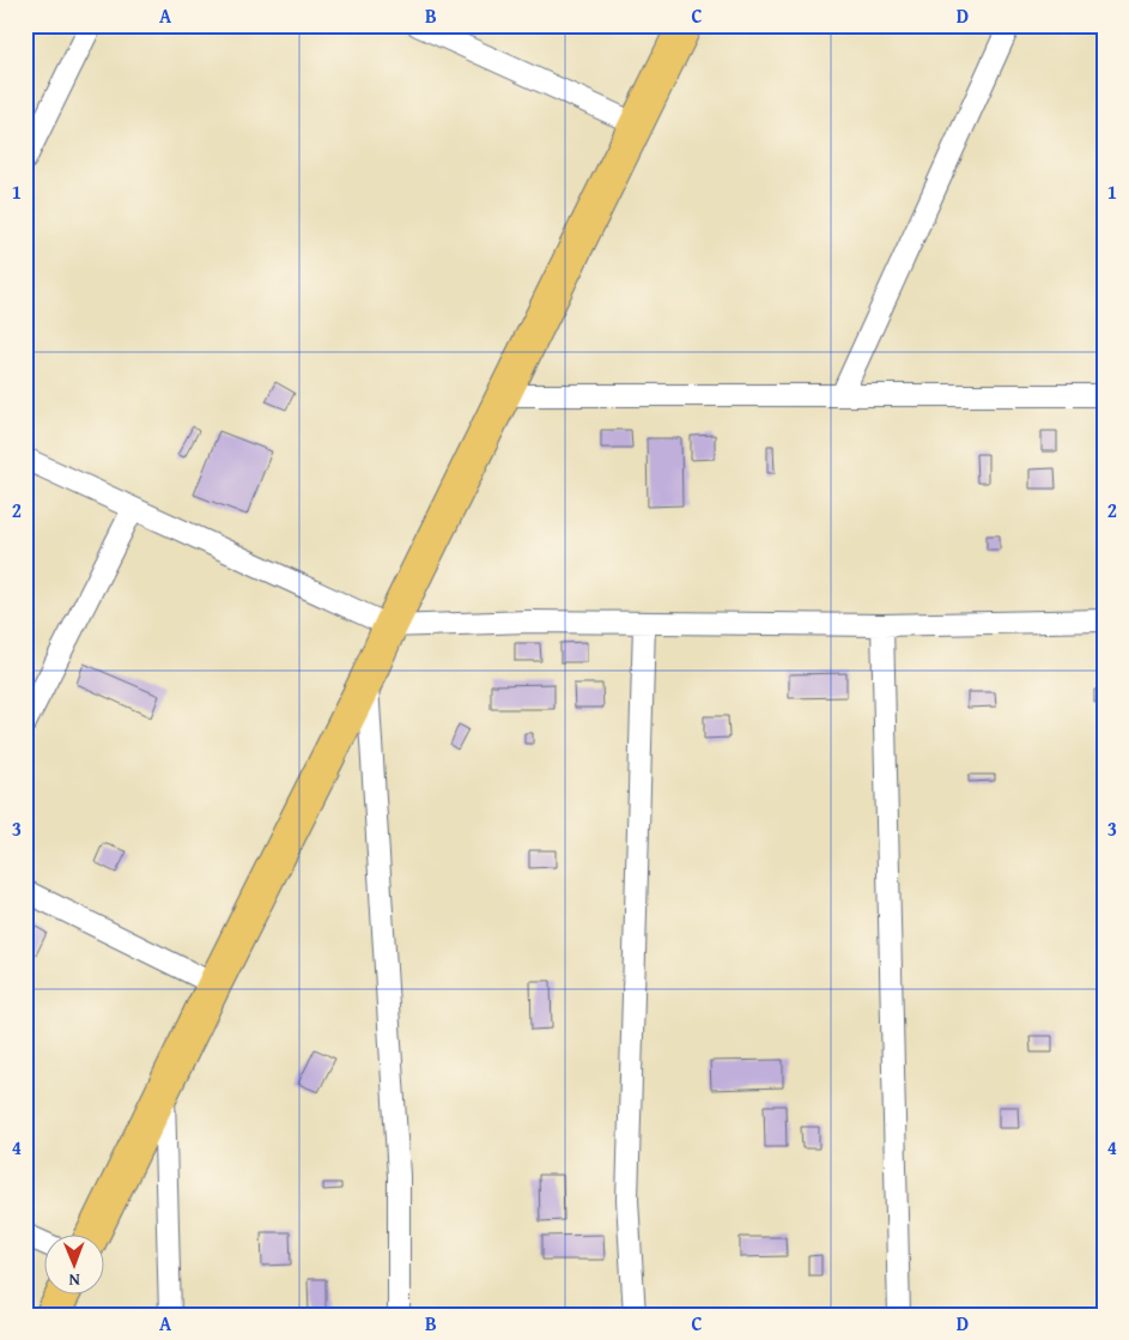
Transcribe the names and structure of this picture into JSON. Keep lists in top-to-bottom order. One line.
{"north":"bottom","grid":{"columns":["A","B","C","D"],"rows":["1","2","3","4"]}}
